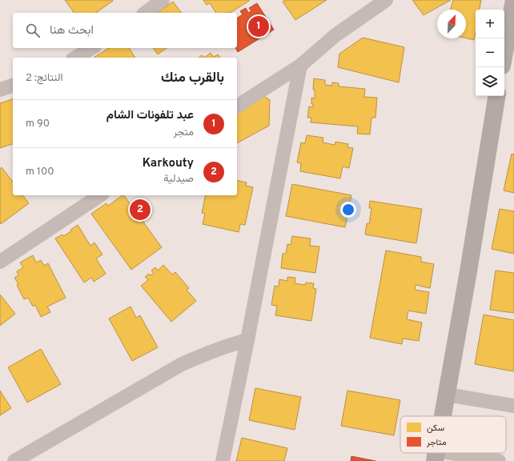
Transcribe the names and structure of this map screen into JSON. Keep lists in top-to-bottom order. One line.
{"legend":["سكن","متاجر"],"north":"top right","page":{"map_buttons":["+","−"],"search":"ابحث هنا","pins":["1","2"],"heading":["بالقرب منك","النتائج: 2"],"list":[{"mark":"1","name":"عبد تلفونات الشام","note":"متجر","value":"90 m"},{"mark":"2","name":"Karkouty","note":"صيدلية","value":"100 m"}]}}
